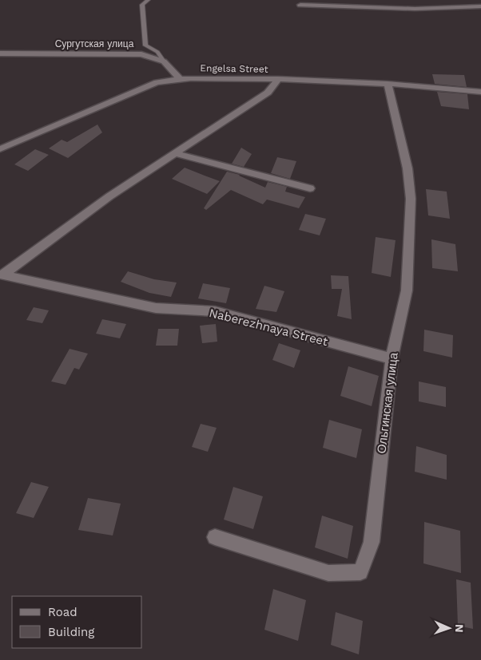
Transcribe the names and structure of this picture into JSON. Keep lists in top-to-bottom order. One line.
{"streets":{"street":["Сургутская улица","Engelsa Street","Naberezhnaya Street","Ольгинская улица"]},"crossings":[["Engelsa Street","Naberezhnaya Street"],["Engelsa Street","Ольгинская улица"],["Naberezhnaya Street","Ольгинская улица"]],"legend":["Road","Building"],"north":"right"}
